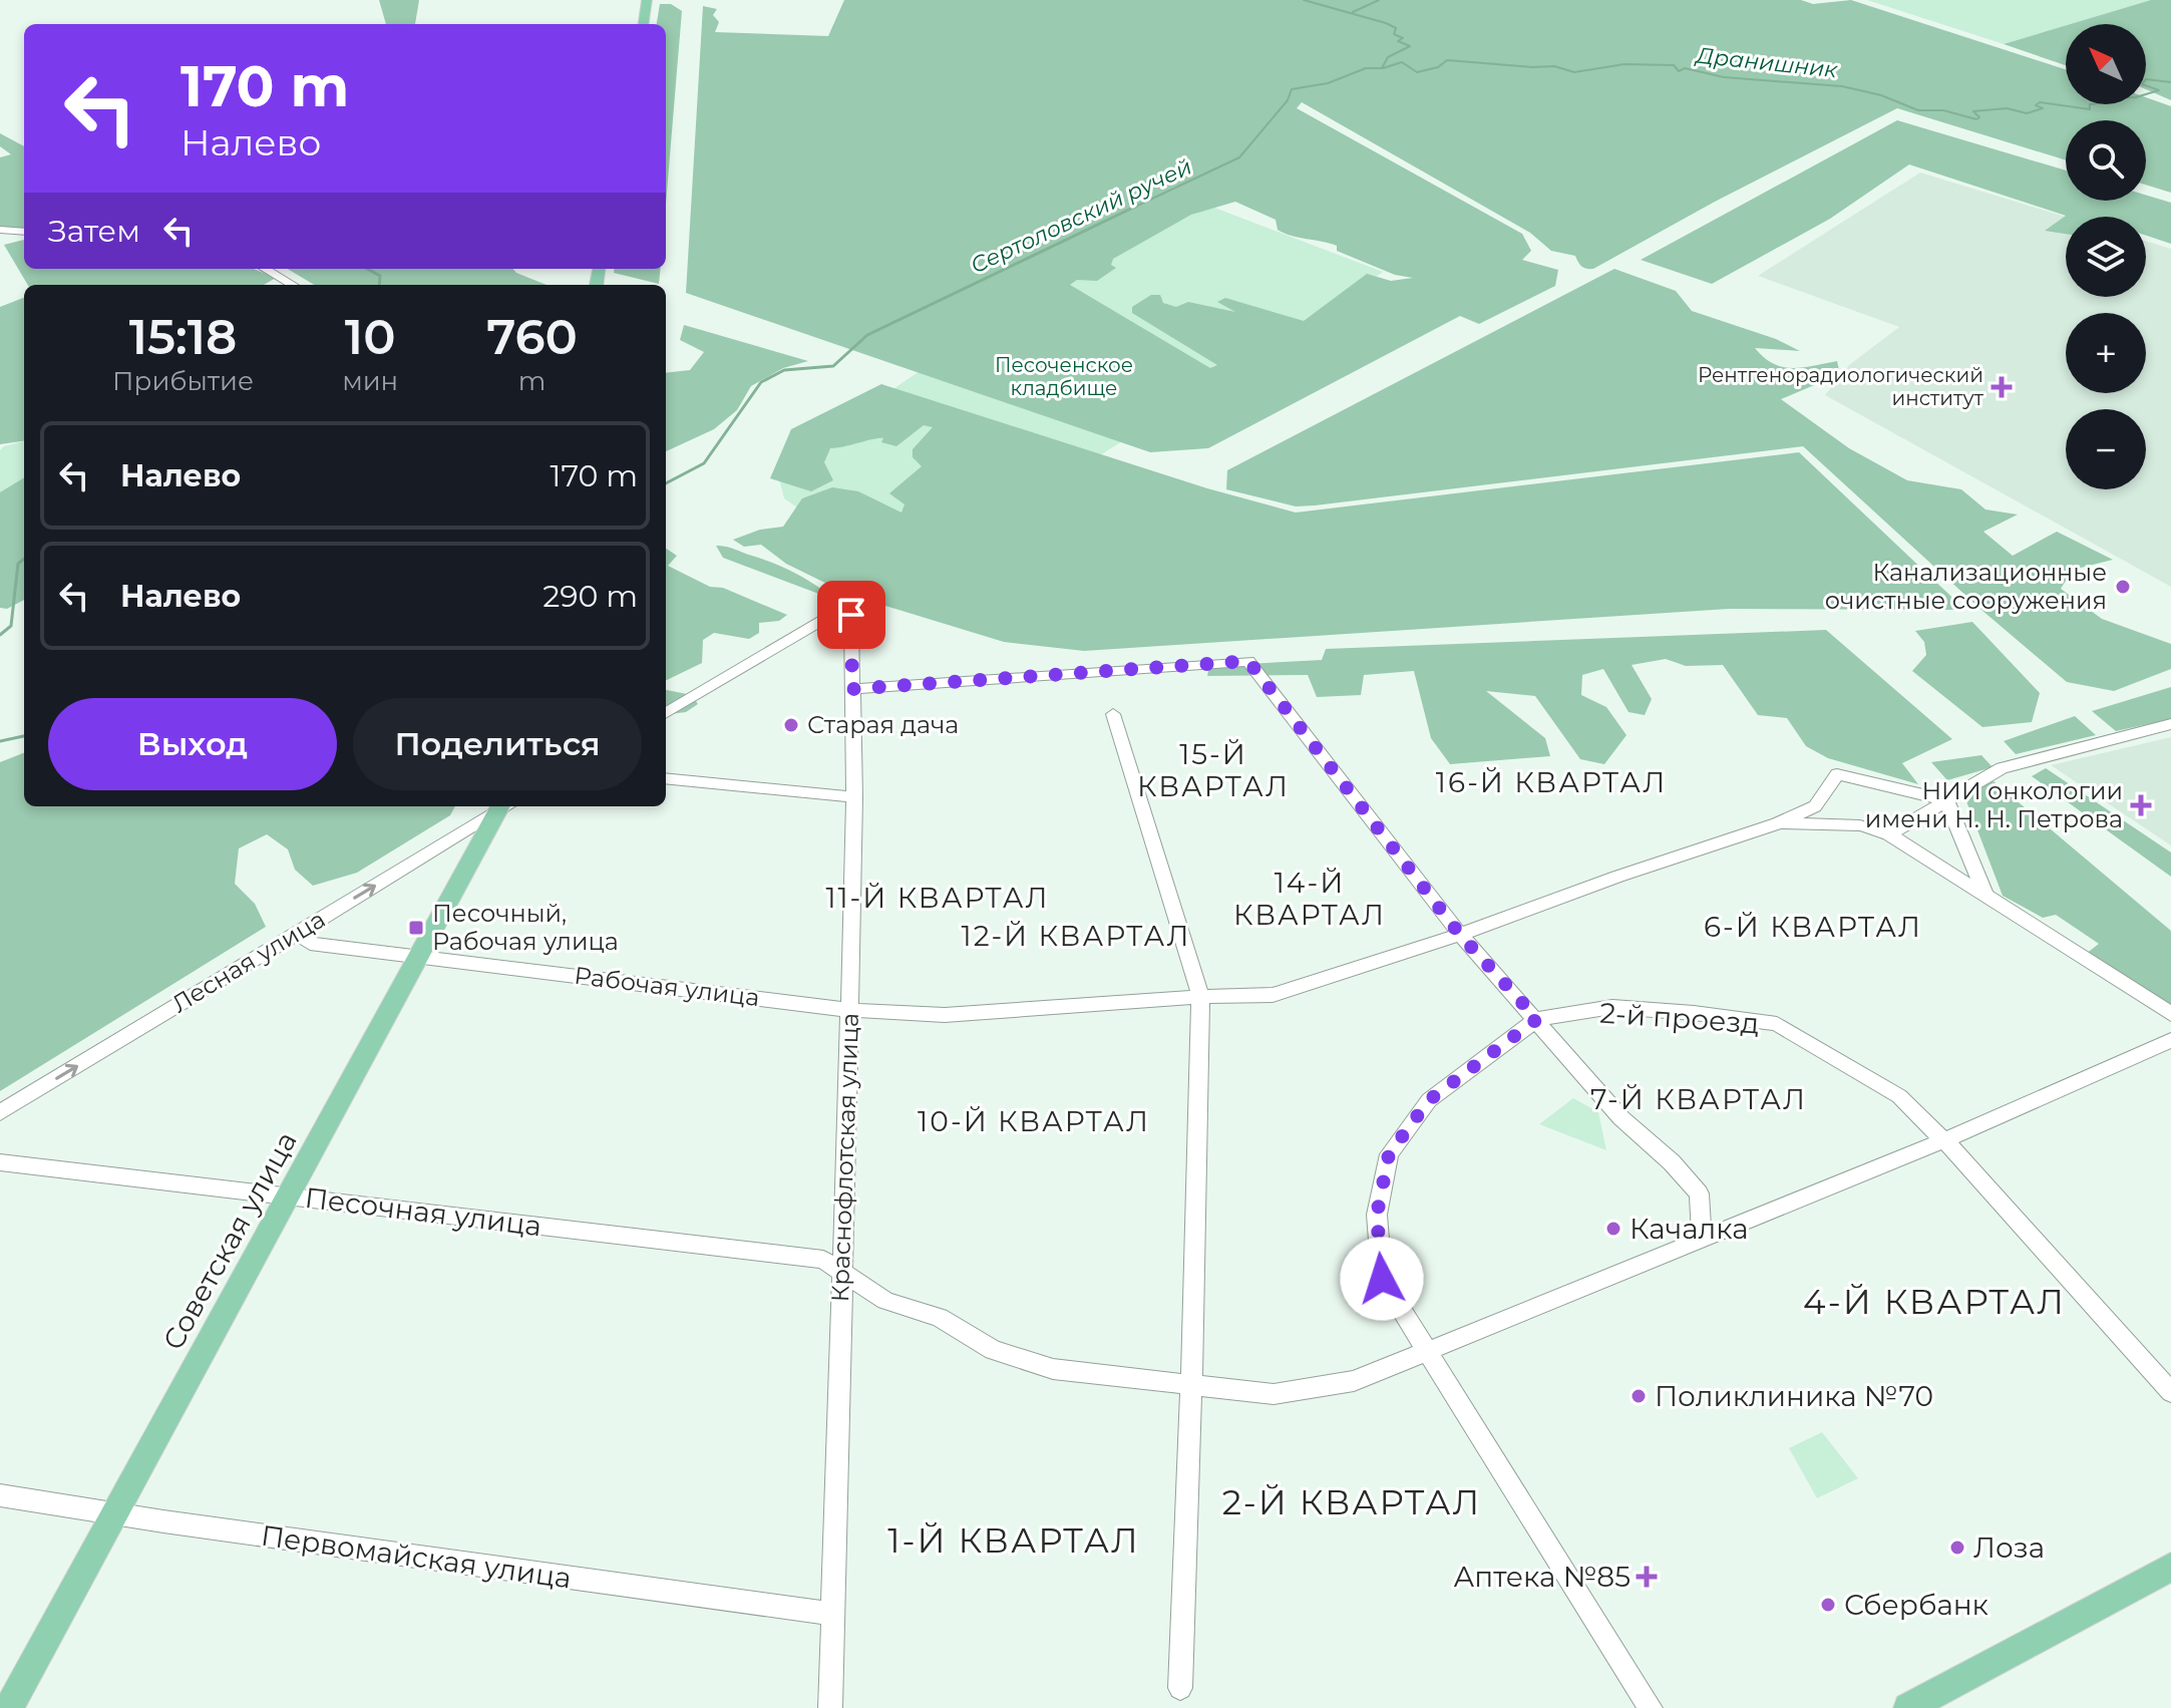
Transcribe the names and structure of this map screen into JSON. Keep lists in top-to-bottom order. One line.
{"streets":{"main road":["Советская улица"],"street":["Лесная улица","Рабочая улица","2-й проезд","Краснофлотская улица","Песочная улица","Первомайская улица"]},"crossings":[["Лесная улица","Рабочая улица"],["Рабочая улица","Краснофлотская улица"],["Рабочая улица","Советская улица"],["2-й проезд","Песочная улица"],["Краснофлотская улица","Песочная улица"],["Краснофлотская улица","Первомайская улица"],["Песочная улица","Советская улица"],["Советская улица","Первомайская улица"]],"one_way":["Лесная улица"],"districts":["15-Й КВАРТАЛ","16-Й КВАРТАЛ","14-Й КВАРТАЛ","11-Й КВАРТАЛ","6-Й КВАРТАЛ","12-Й КВАРТАЛ","7-Й КВАРТАЛ","10-Й КВАРТАЛ","4-Й КВАРТАЛ","2-Й КВАРТАЛ","1-Й КВАРТАЛ"],"water":["Дранишник","Сертоловский ручей"],"parks":["Песоченское кладбище"],"places":{"health":["Рентгенорадиологический институт","НИИ онкологии имени Н. Н. Петрова","Аптека №85"],"other":["Канализационные очистные сооружения","Старая дача","Качалка","Поликлиника №70","Лоза","Сбербанк"],"transit":["Песочный, Рабочая улица"]},"north":"top left","page":{"map_buttons":["+","−"],"turn":["170 m","Налево"],"then":"Затем","eta":["15:18","Прибытие","10","мин","760","m"],"list":[{"name":"Налево","value":"170 m"},{"name":"Налево","value":"290 m"}],"buttons":["Выход","Поделиться"]}}
